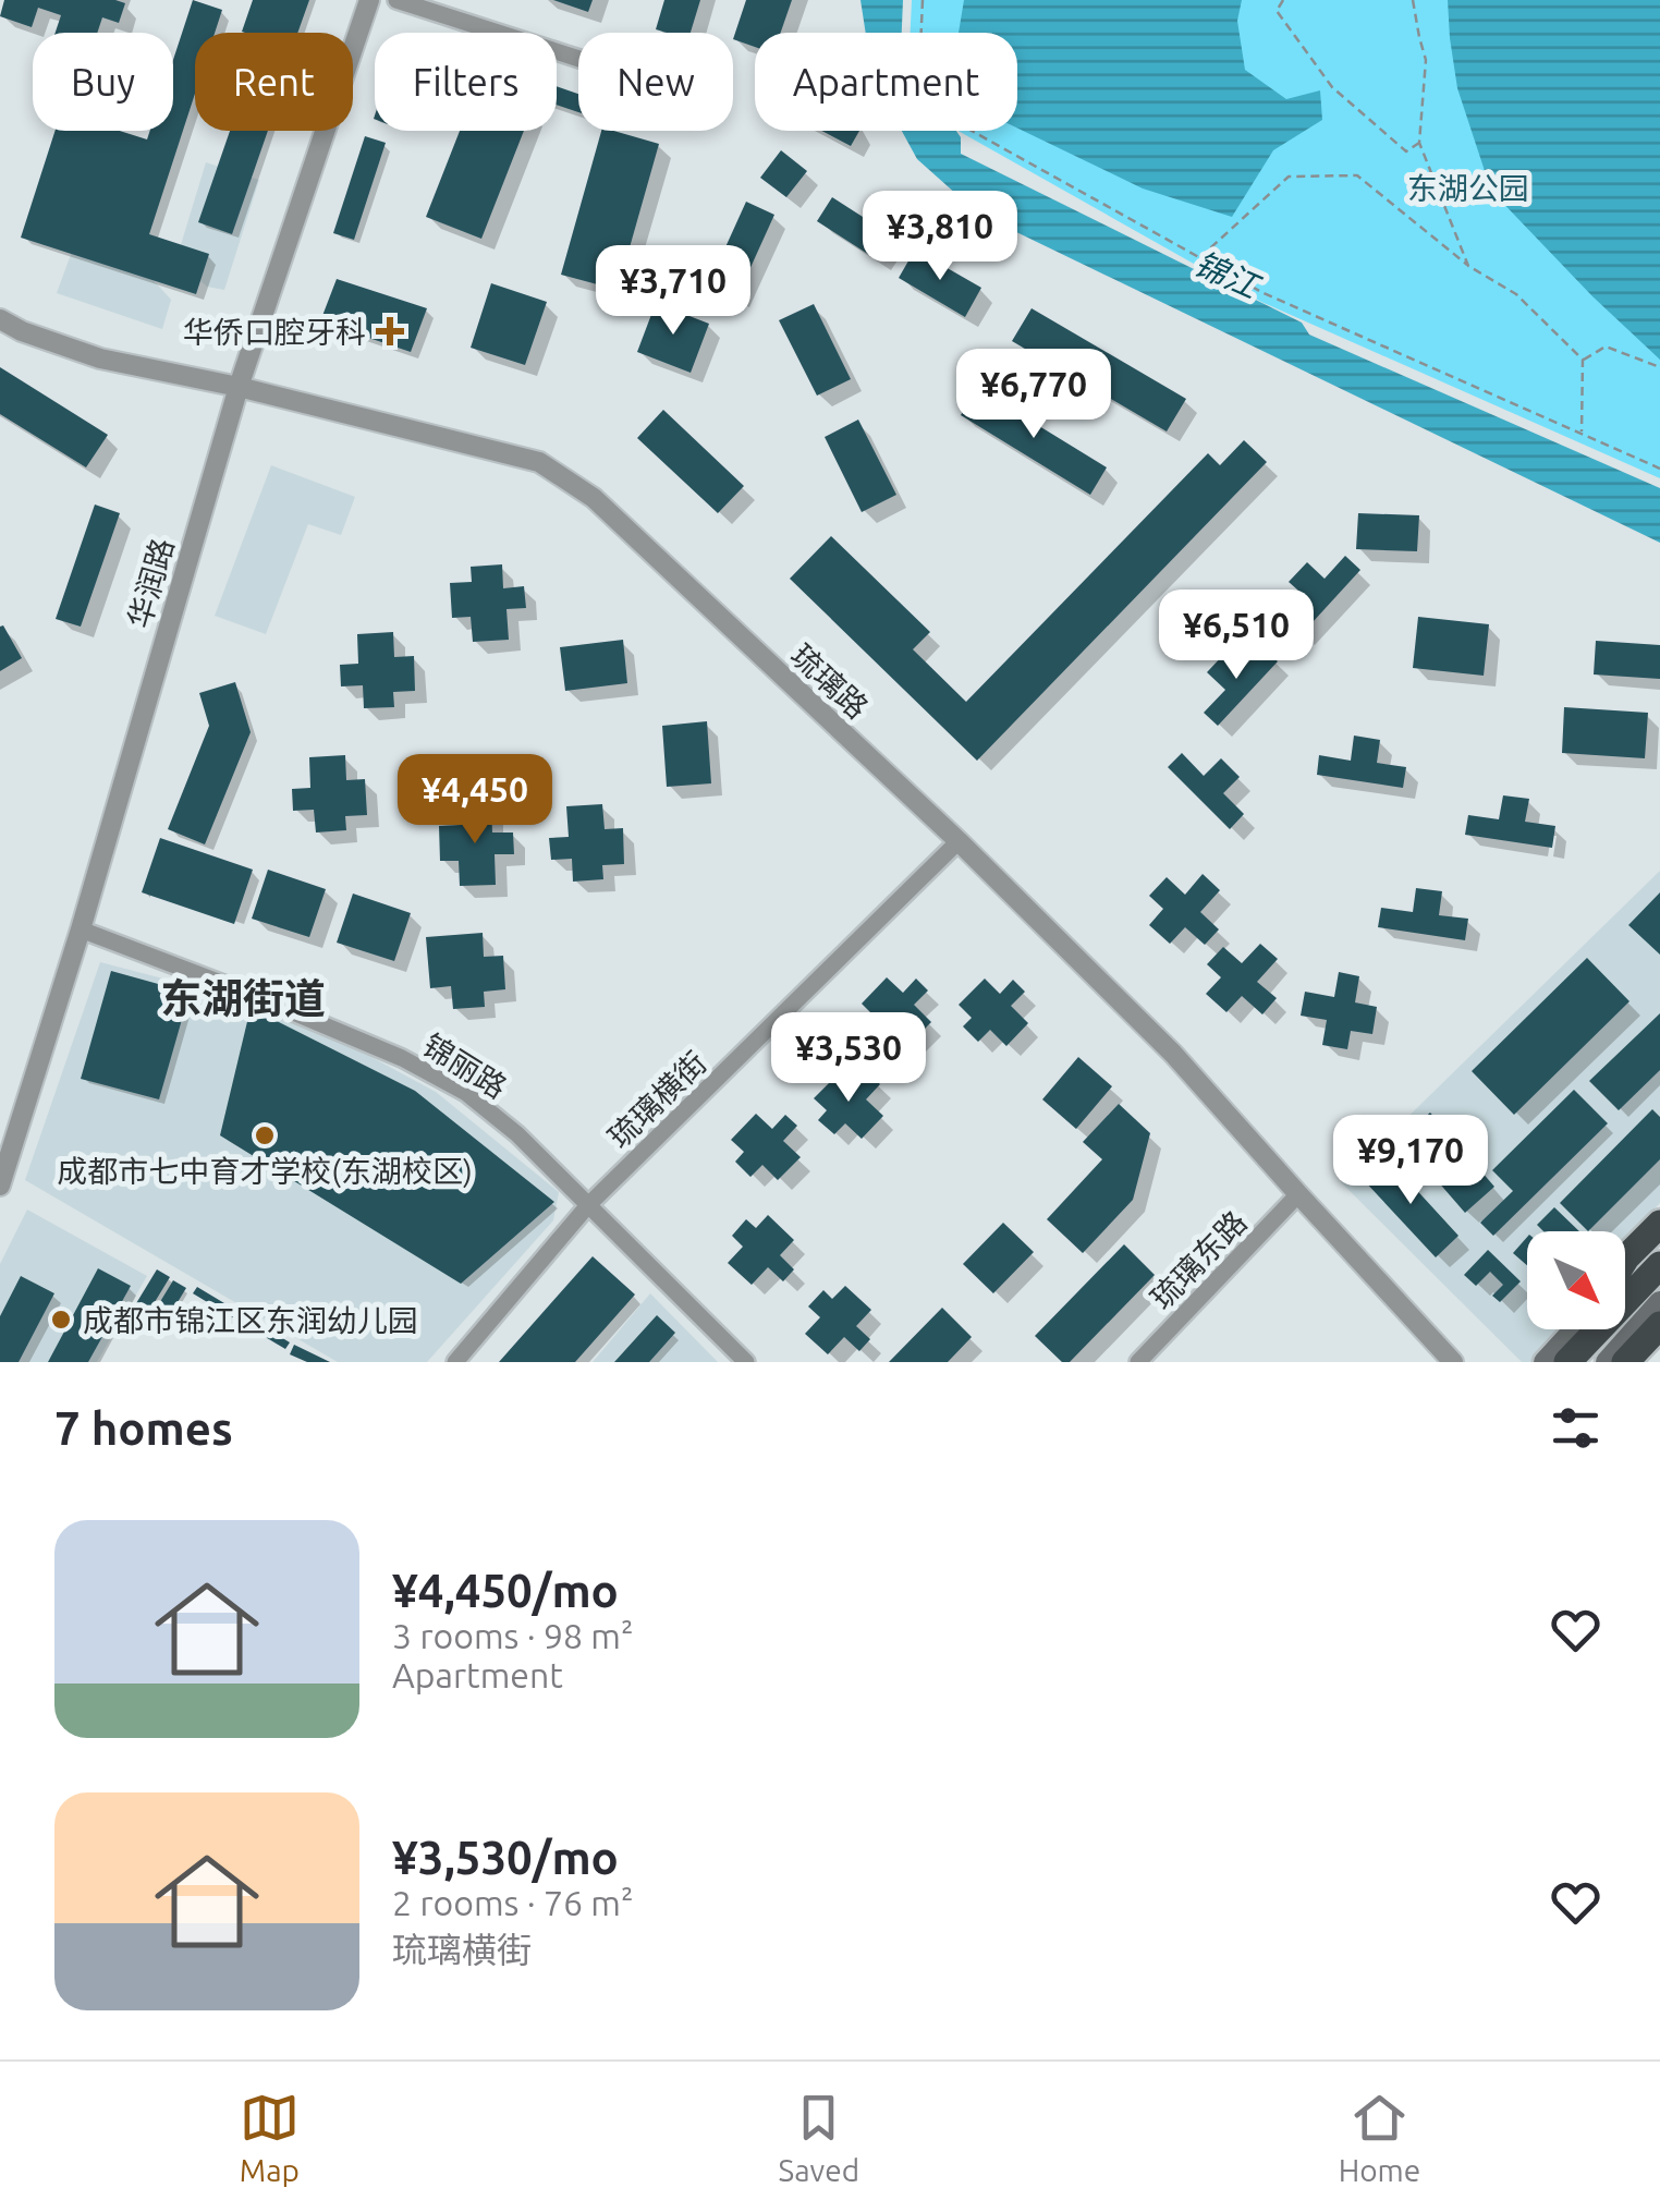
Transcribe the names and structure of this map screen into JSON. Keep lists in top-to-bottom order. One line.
{"streets":{"street":["华润路","琉璃路","锦丽路","琉璃横街","琉璃东路"]},"crossings":[["华润路","琉璃路"],["华润路","锦丽路"],["琉璃路","琉璃横街"],["琉璃路","琉璃东路"],["锦丽路","琉璃横街"]],"districts":["东湖街道"],"water":["锦江"],"parks":["东湖公园"],"places":{"health":["华侨口腔牙科"],"other":["成都市七中育才学校(东湖校区)","成都市锦江区东润幼儿园"]},"north":"bottom right","page":{"chip":["Buy","Rent","Filters","New","Apartment"],"price":["¥3,810","¥3,710","¥6,770","¥6,510","¥4,450","¥3,530","¥9,170"],"heading":"7 homes","list":[{"name":"¥4,450/mo","note":"3 rooms · 98 m² · Apartment"},{"name":"¥3,530/mo","note":"2 rooms · 76 m² · 琉璃横街"}],"tabs":["Map","Saved","Home"]}}
